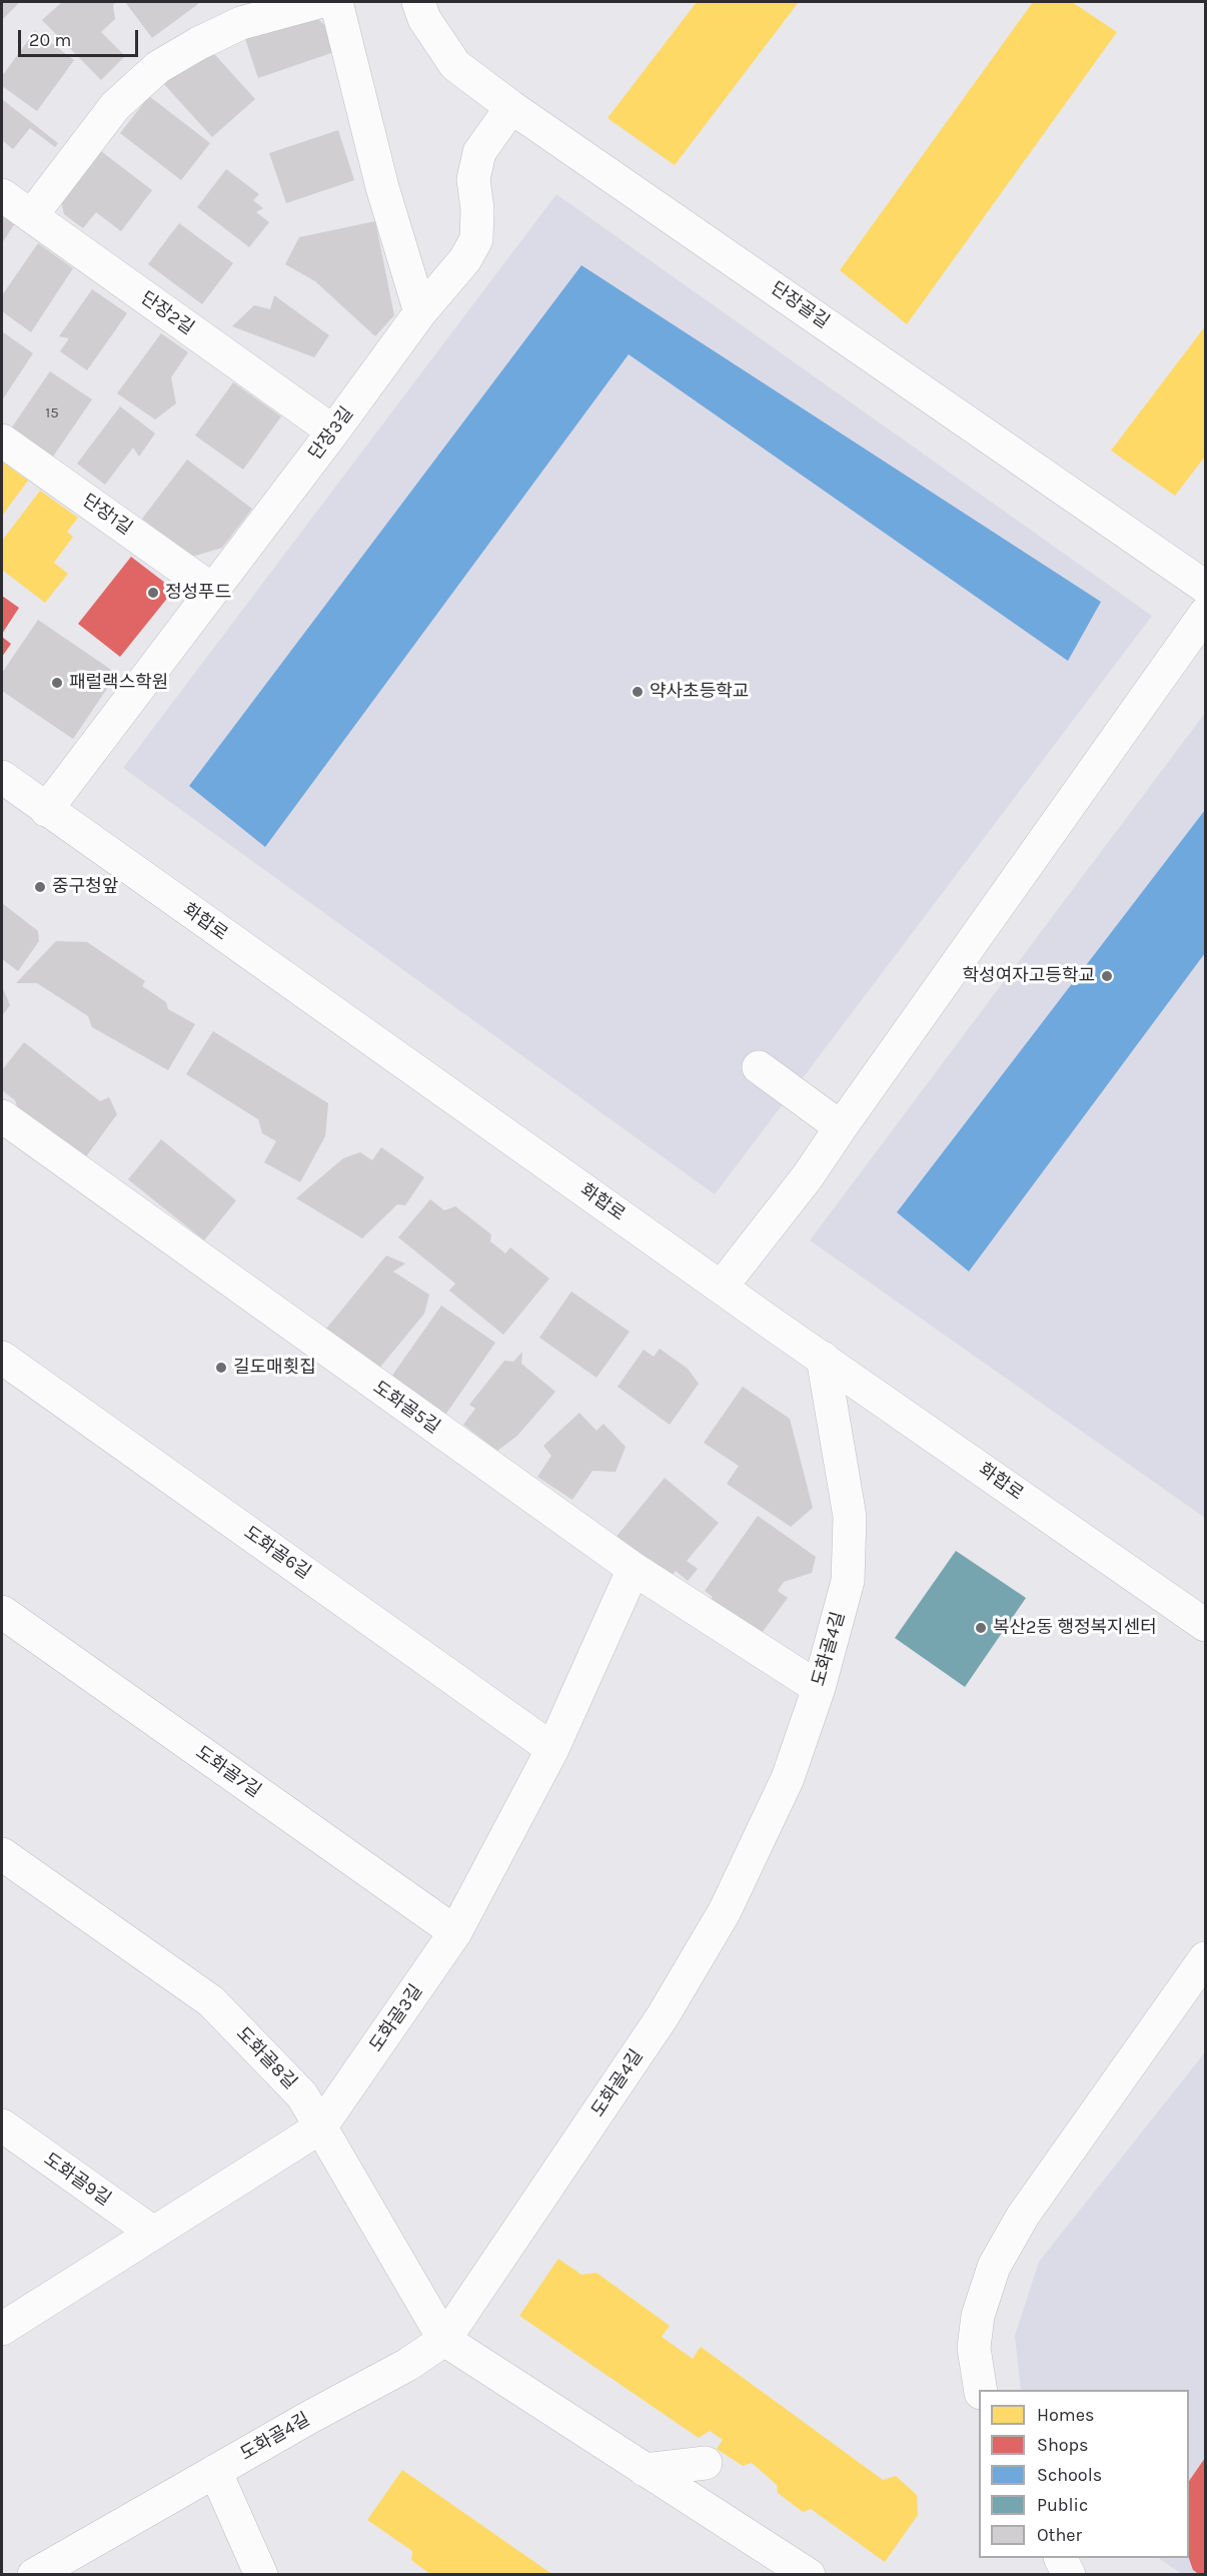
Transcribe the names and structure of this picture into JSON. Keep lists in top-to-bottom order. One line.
{"streets":{"street":["단장골길","단장2길","단장3길","단장1길","화합로","도화골5길","도화골6길","도화골4길","도화골7길","도화골3길","도화골8길","도화골9길"]},"crossings":[["단장골길","단장3길"],["단장2길","단장3길"],["단장3길","단장1길"],["단장3길","화합로"],["화합로","도화골4길"],["도화골5길","도화골4길"],["도화골5길","도화골3길"],["도화골6길","도화골3길"],["도화골4길","도화골8길"],["도화골7길","도화골3길"],["도화골3길","도화골8길"],["도화골3길","도화골9길"]],"places":["정성푸드","패럴랙스학원","약사초등학교","중구청앞","학성여자고등학교","길도매횟집","복산2동 행정복지센터"],"house_numbers":["15"],"legend":["Homes","Shops","Schools","Public","Other"],"scale_bar":"20 m"}
